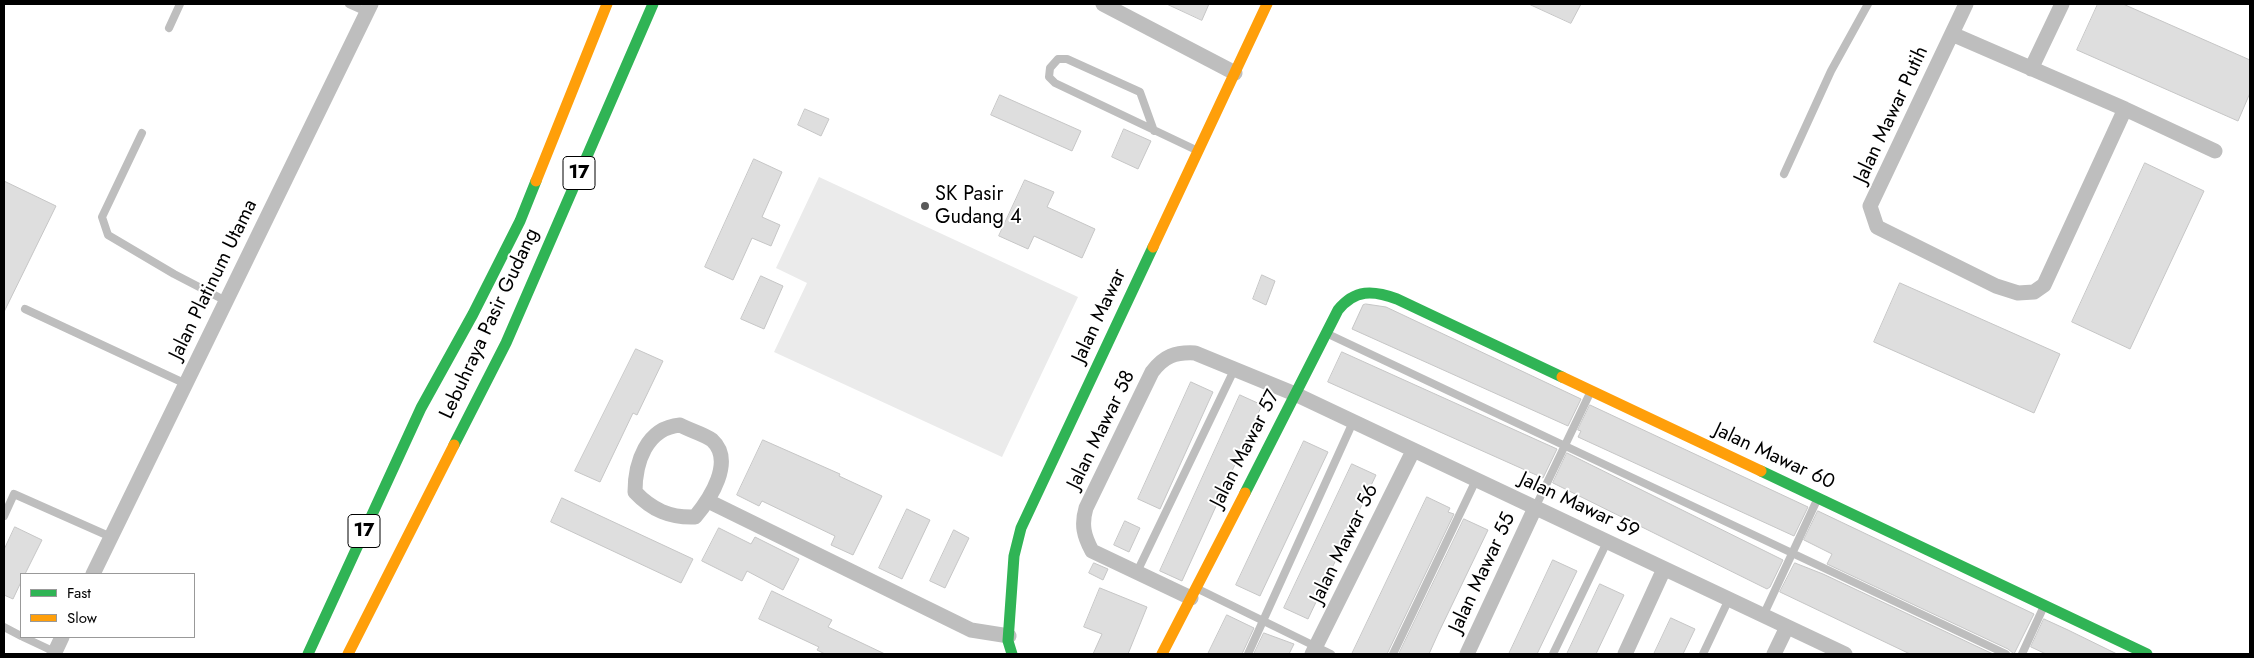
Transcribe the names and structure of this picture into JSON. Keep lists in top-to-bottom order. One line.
{"streets":{"main road":["17","Jalan Mawar","Lebuhraya Pasir Gudang","Jalan Mawar 57","Jalan Mawar 60"],"street":["Jalan Mawar Putih","Jalan Platinum Utama","Jalan Mawar 58","Jalan Mawar 59","Jalan Mawar 56","Jalan Mawar 55"]},"crossings":[["Jalan Mawar 58","Jalan Mawar 57"],["Jalan Mawar 58","Jalan Mawar 59"],["Jalan Mawar 57","Jalan Mawar 60"],["Jalan Mawar 57","Jalan Mawar 59"],["Jalan Mawar 59","Jalan Mawar 56"],["Jalan Mawar 59","Jalan Mawar 55"]],"places":["SK Pasir Gudang 4"],"legend":["Fast","Slow"]}
